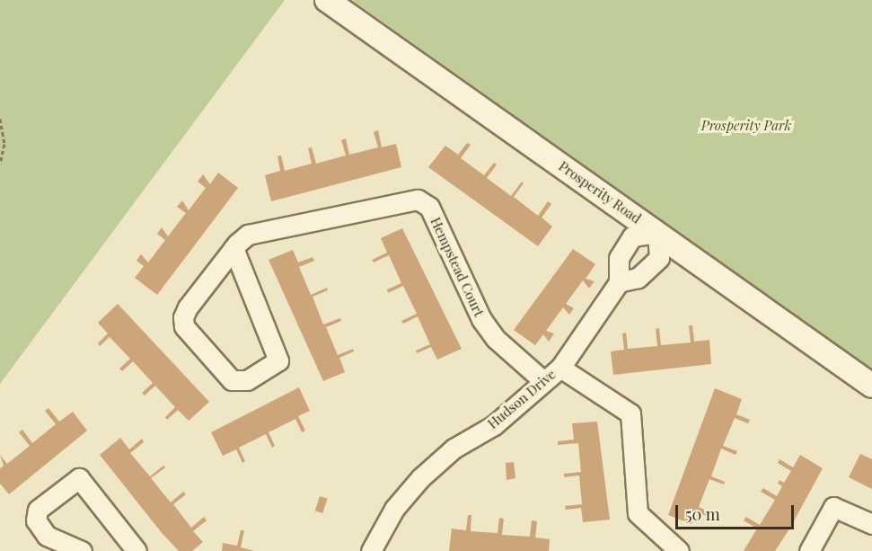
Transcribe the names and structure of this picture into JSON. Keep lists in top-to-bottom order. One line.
{"streets":{"street":["Prosperity Road","Hempstead Court","Hudson Drive"]},"crossings":[["Hempstead Court","Hudson Drive"]],"parks":["Prosperity Park"],"scale_bar":"50 m"}
